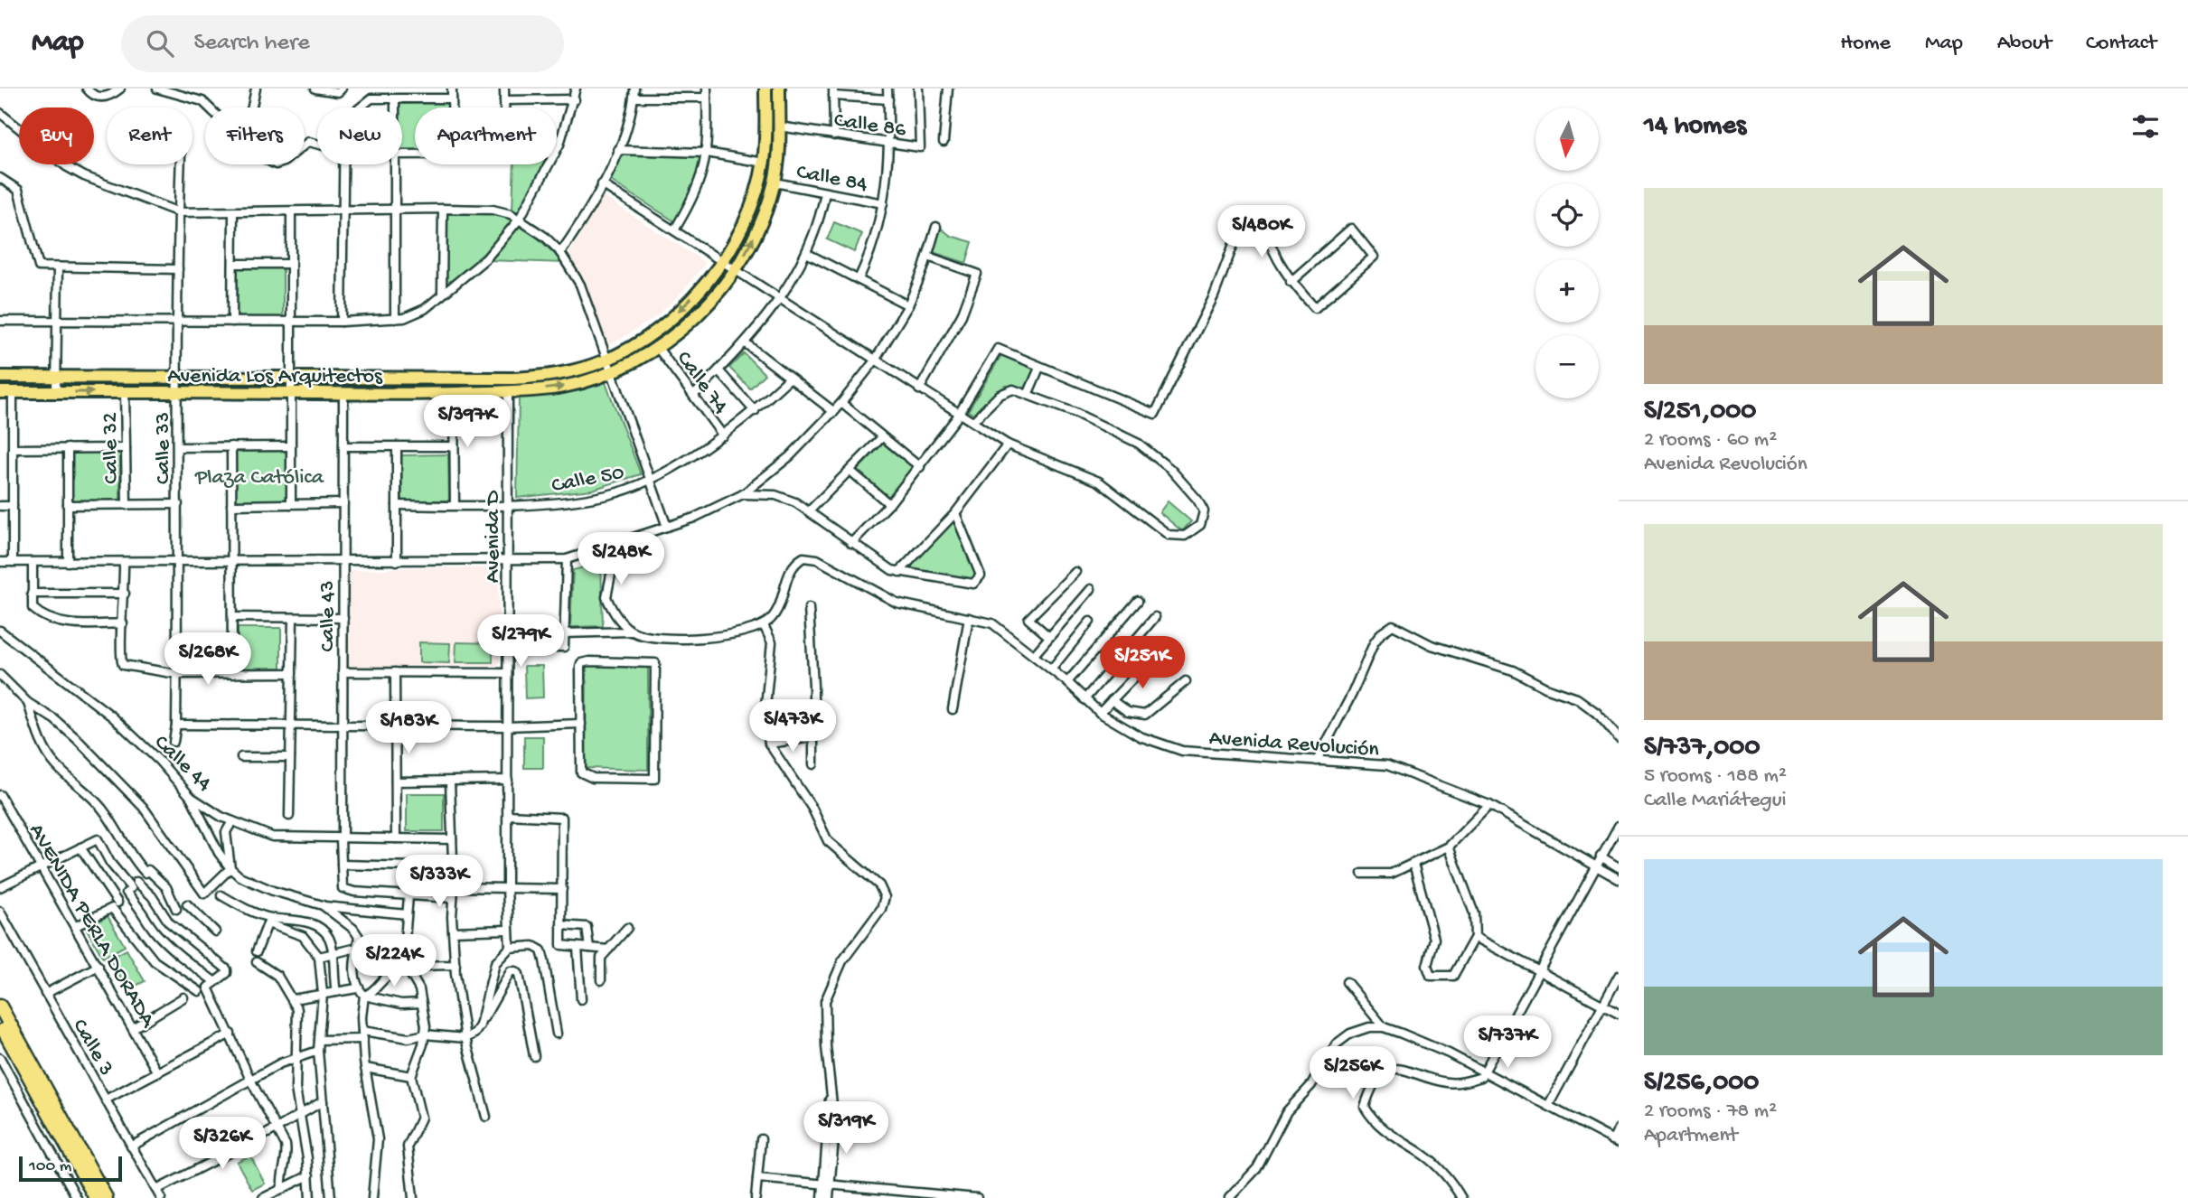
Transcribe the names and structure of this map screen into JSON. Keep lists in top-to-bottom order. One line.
{"streets":{"main road":["Avenida Los Arquitectos"],"street":["Calle 86","Calle 84","Calle 74","Calle 32","Calle 33","Calle 50","Avenida D","Calle 43","Avenida Revolución","Calle 44","AVENIDA PERLA DORADA","Calle 3"]},"crossings":[["Calle 86","Avenida Los Arquitectos"],["Calle 84","Avenida Los Arquitectos"],["Avenida Los Arquitectos","Calle 74"],["Avenida Los Arquitectos","Calle 32"],["Avenida Los Arquitectos","Calle 33"],["Avenida Los Arquitectos","Avenida D"],["Avenida Los Arquitectos","Calle 43"],["Calle 74","Calle 50"],["Calle 50","Avenida D"],["Calle 43","Calle 44"]],"parks":["Plaza Católica"],"scale_bar":"100 m","north":"bottom","page":{"header":"Map","search":"Search here","nav":["Home","Map","About","Contact"],"heading":"14 homes","map_buttons":["+","−"],"chip":["Buy","Rent","Filters","New","Apartment"],"list":[{"name":"S/251,000","note":"2 rooms · 60 m² · Avenida Revolución"},{"name":"S/737,000","note":"5 rooms · 188 m² · Calle Mariátegui"},{"name":"S/256,000","note":"2 rooms · 78 m² · Apartment"}],"price":["S/480K","S/397K","S/248K","S/279K","S/268K","S/251K","S/473K","S/183K","S/333K","S/224K","S/737K","S/256K","S/319K","S/326K"],"scale":"100 m"}}
